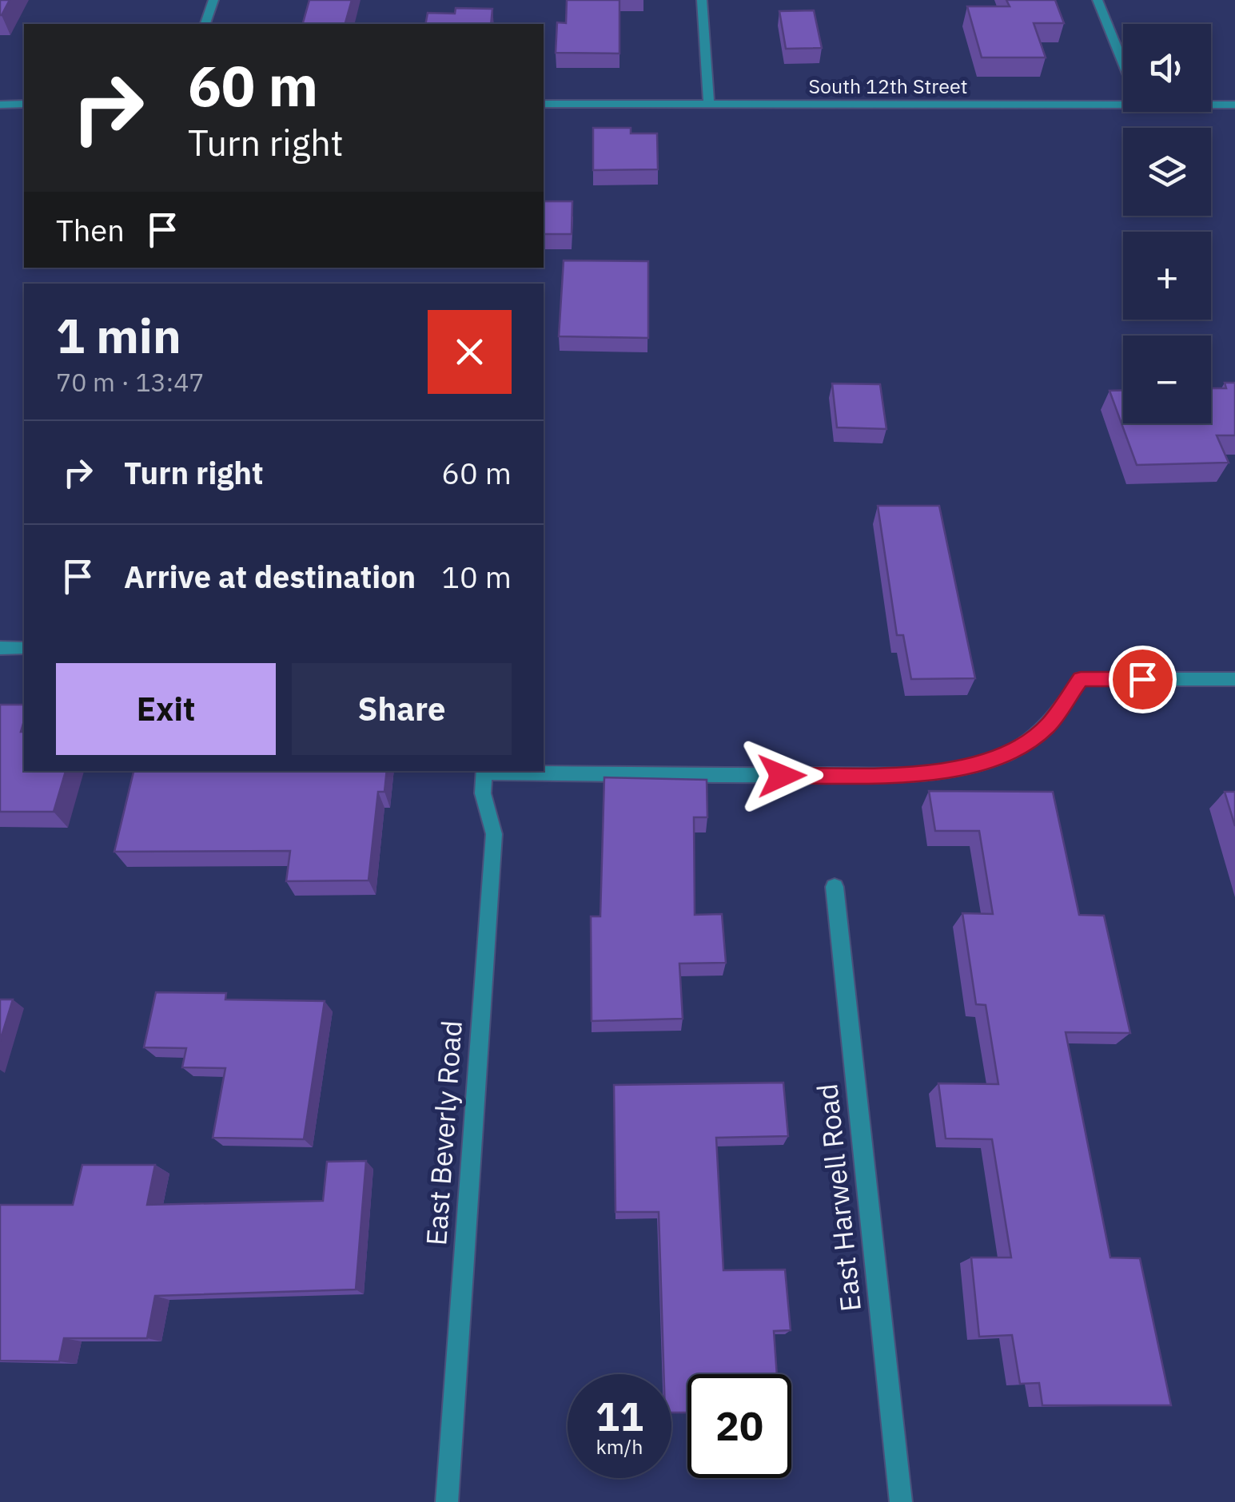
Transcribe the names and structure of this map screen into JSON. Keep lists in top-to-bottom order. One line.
{"streets":{"street":["South 12th Street","East Beverly Road","East Harwell Road"]},"page":{"map_buttons":["+","−"],"turn":["60 m","Turn right"],"then":"Then","heading":["1 min","70 m · 13:47"],"list":[{"name":"Turn right","value":"60 m"},{"name":"Arrive at destination","value":"10 m"}],"buttons":["Exit","Share"],"speed":"11 km/h","limit":"20"}}
